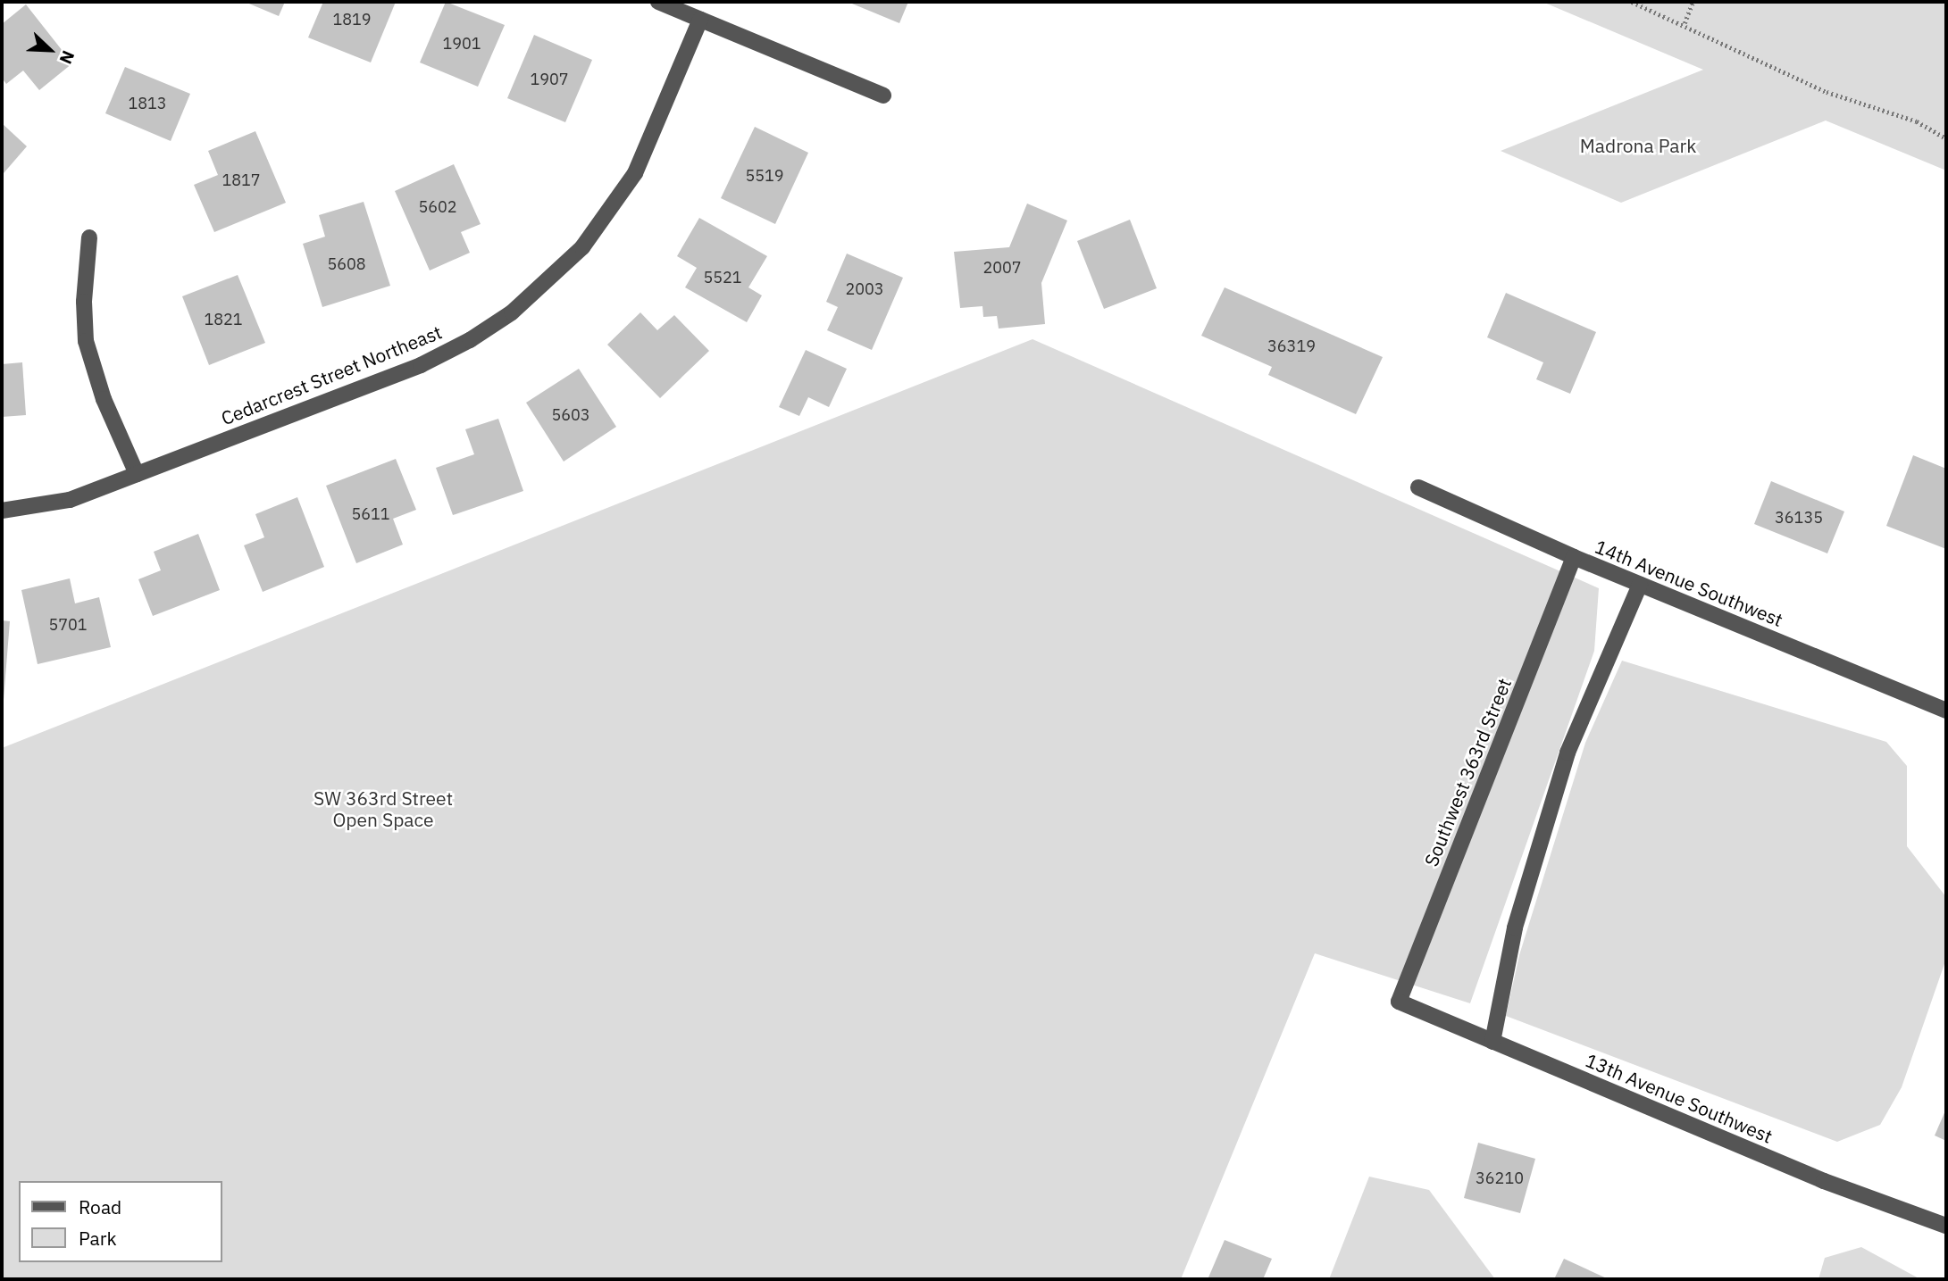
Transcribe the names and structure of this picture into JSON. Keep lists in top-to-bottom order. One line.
{"streets":{"street":["Cedarcrest Street Northeast","14th Avenue Southwest","Southwest 363rd Street","13th Avenue Southwest"]},"crossings":[["14th Avenue Southwest","Southwest 363rd Street"],["Southwest 363rd Street","13th Avenue Southwest"]],"parks":["Madrona Park","SW 363rd Street Open Space"],"house_numbers":["1819","1901","1907","1813","5519","1817","5602","5608","2007","5521","2003","1821","36319","5603","5611","36135","5701","36210"],"legend":["Road","Park"],"north":"bottom right"}
